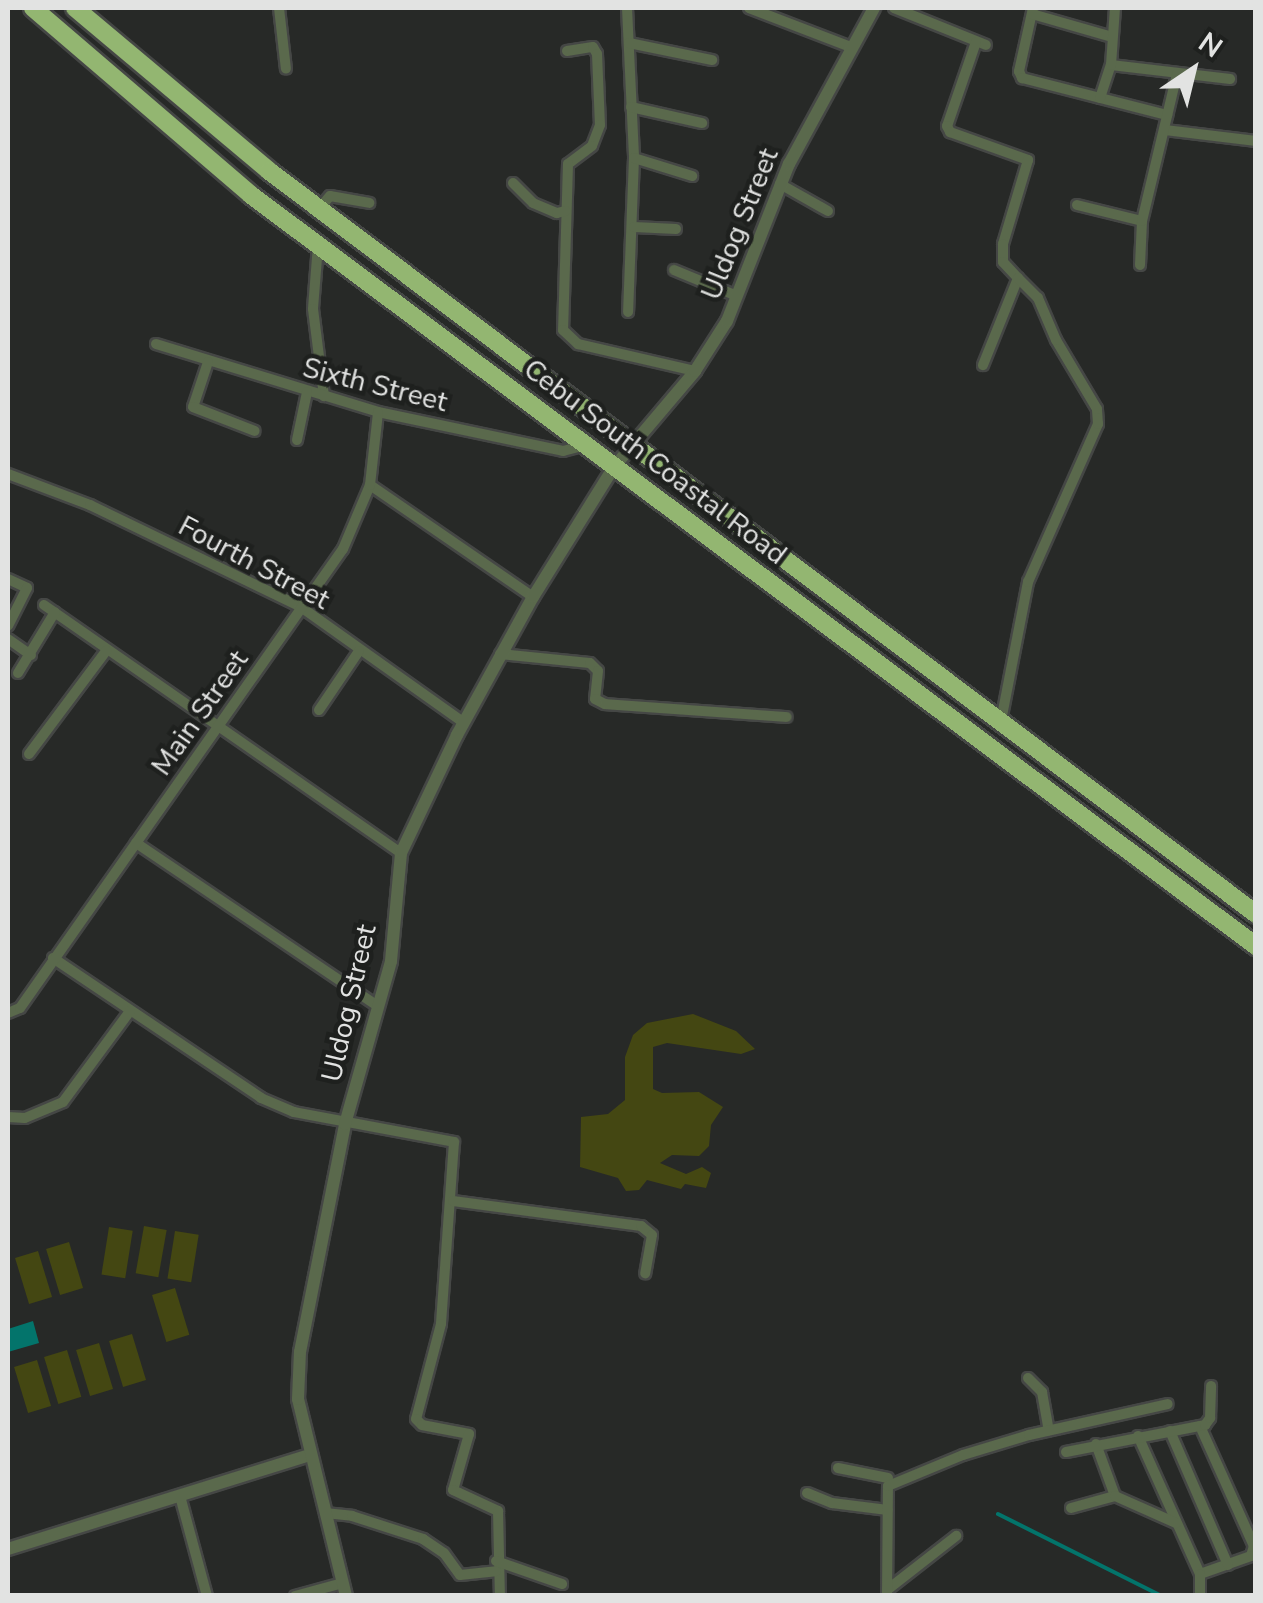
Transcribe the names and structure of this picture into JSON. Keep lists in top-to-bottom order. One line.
{"streets":{"highway":["Cebu South Coastal Road"],"street":["Uldog Street","Sixth Street","Fourth Street","Main Street"]},"crossings":[["Uldog Street","Cebu South Coastal Road"],["Uldog Street","Fourth Street"],["Sixth Street","Cebu South Coastal Road"],["Sixth Street","Main Street"],["Fourth Street","Main Street"]],"north":"top right"}
